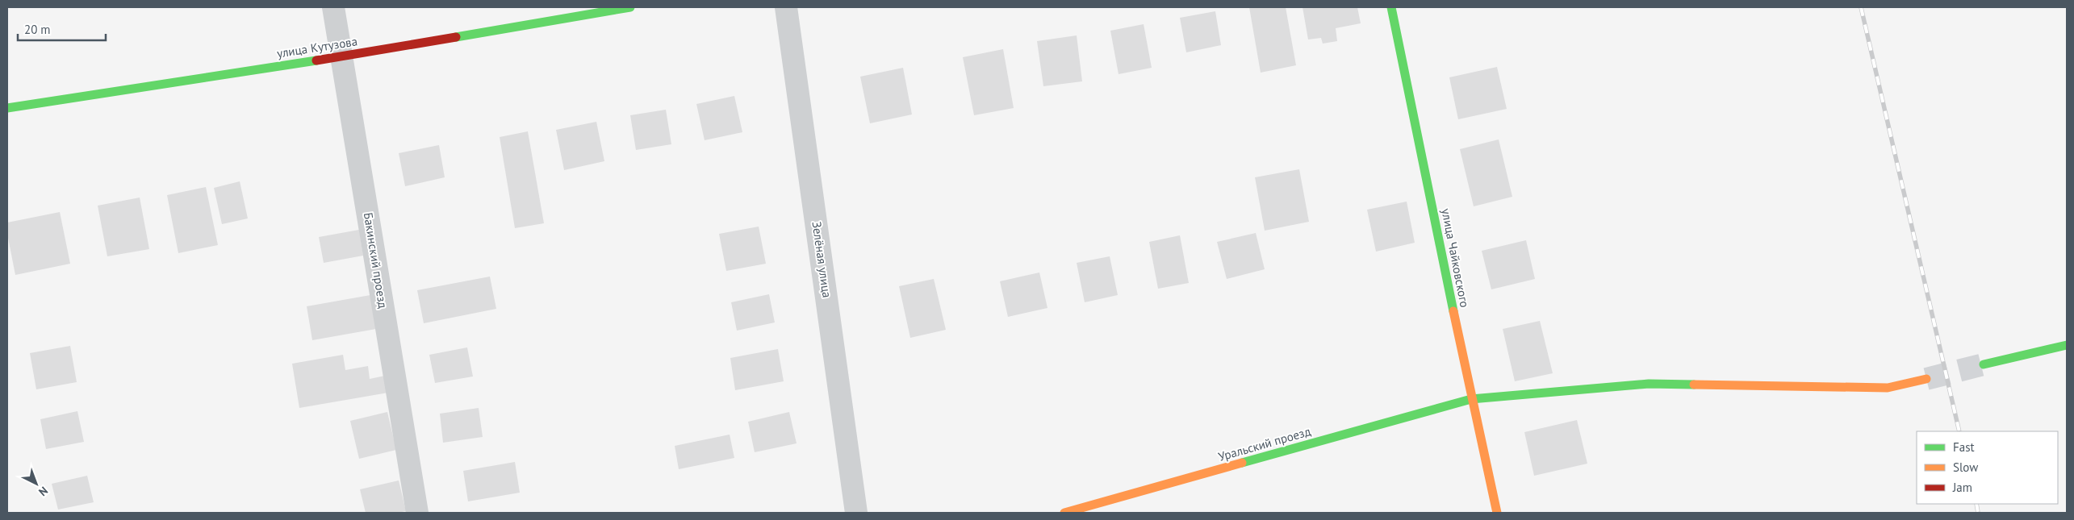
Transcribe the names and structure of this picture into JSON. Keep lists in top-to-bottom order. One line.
{"streets":{"street":["улица Кутузова","улица Чайковского","Зелёная улица","Бакинский проезд","Уральский проезд"]},"crossings":[["улица Кутузова","Бакинский проезд"],["улица Чайковского","Уральский проезд"]],"legend":["Fast","Slow","Jam"],"scale_bar":"20 m","north":"bottom right"}
